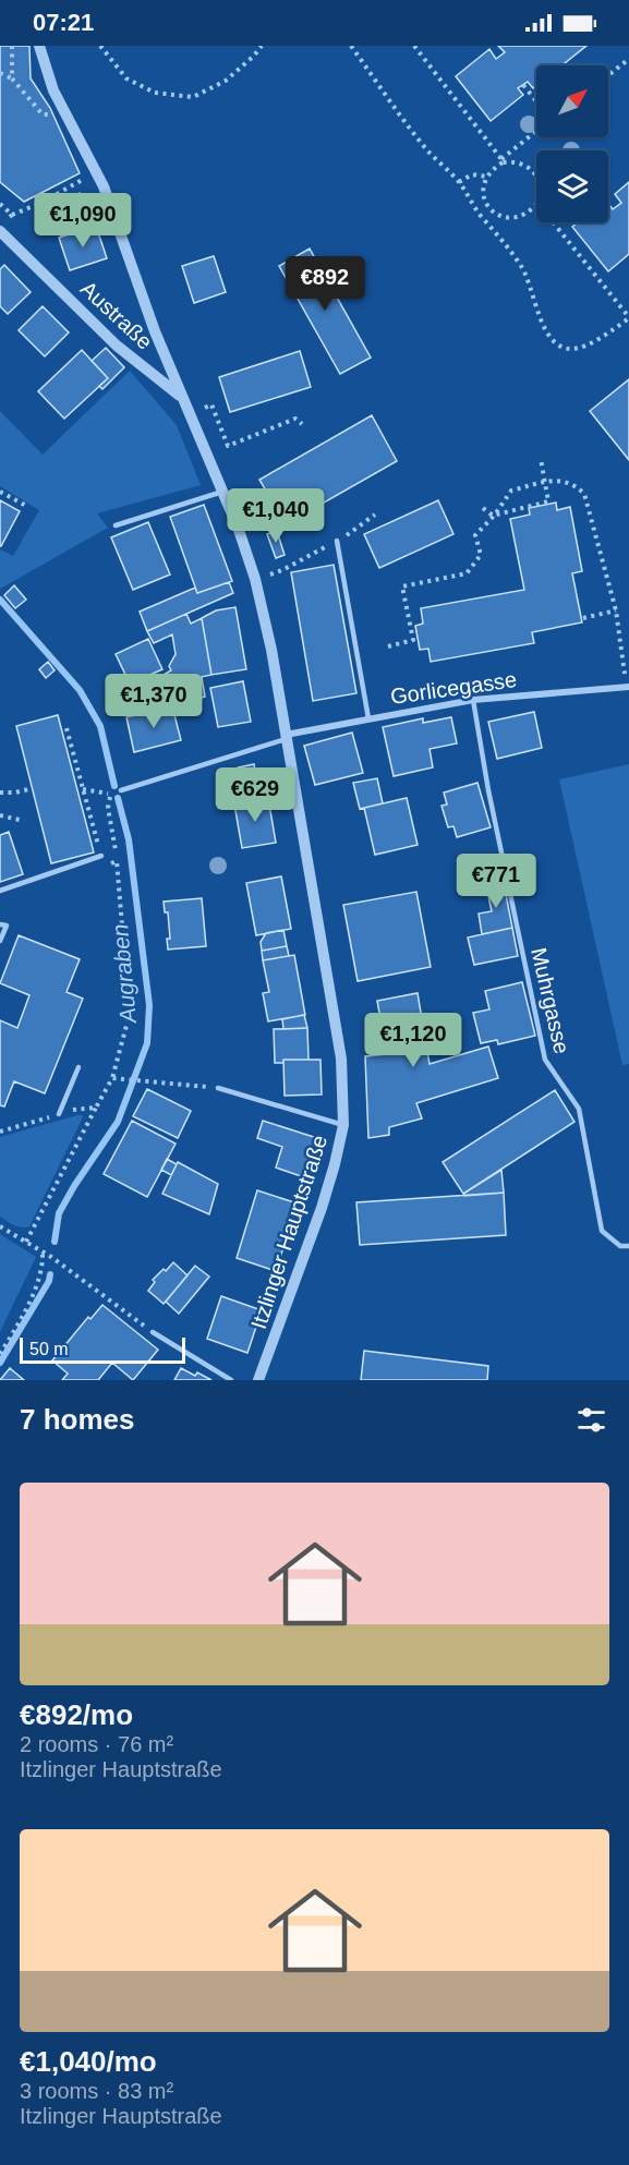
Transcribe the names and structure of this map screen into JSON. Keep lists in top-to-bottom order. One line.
{"streets":{"street":["Austraße","Gorlicegasse","Itzlinger Hauptstraße"],"lane":["Muhrgasse"]},"crossings":[["Austraße","Itzlinger Hauptstraße"],["Gorlicegasse","Muhrgasse"],["Gorlicegasse","Itzlinger Hauptstraße"]],"water":["Augraben"],"scale_bar":"50 m","north":"top right","page":{"status":"07:21","price":["€1,090","€892","€1,040","€1,370","€629","€771","€1,120"],"scale":"50 m","heading":"7 homes","list":[{"name":"€892/mo","note":"2 rooms · 76 m² · Itzlinger Hauptstraße"},{"name":"€1,040/mo","note":"3 rooms · 83 m² · Itzlinger Hauptstraße"}]}}
